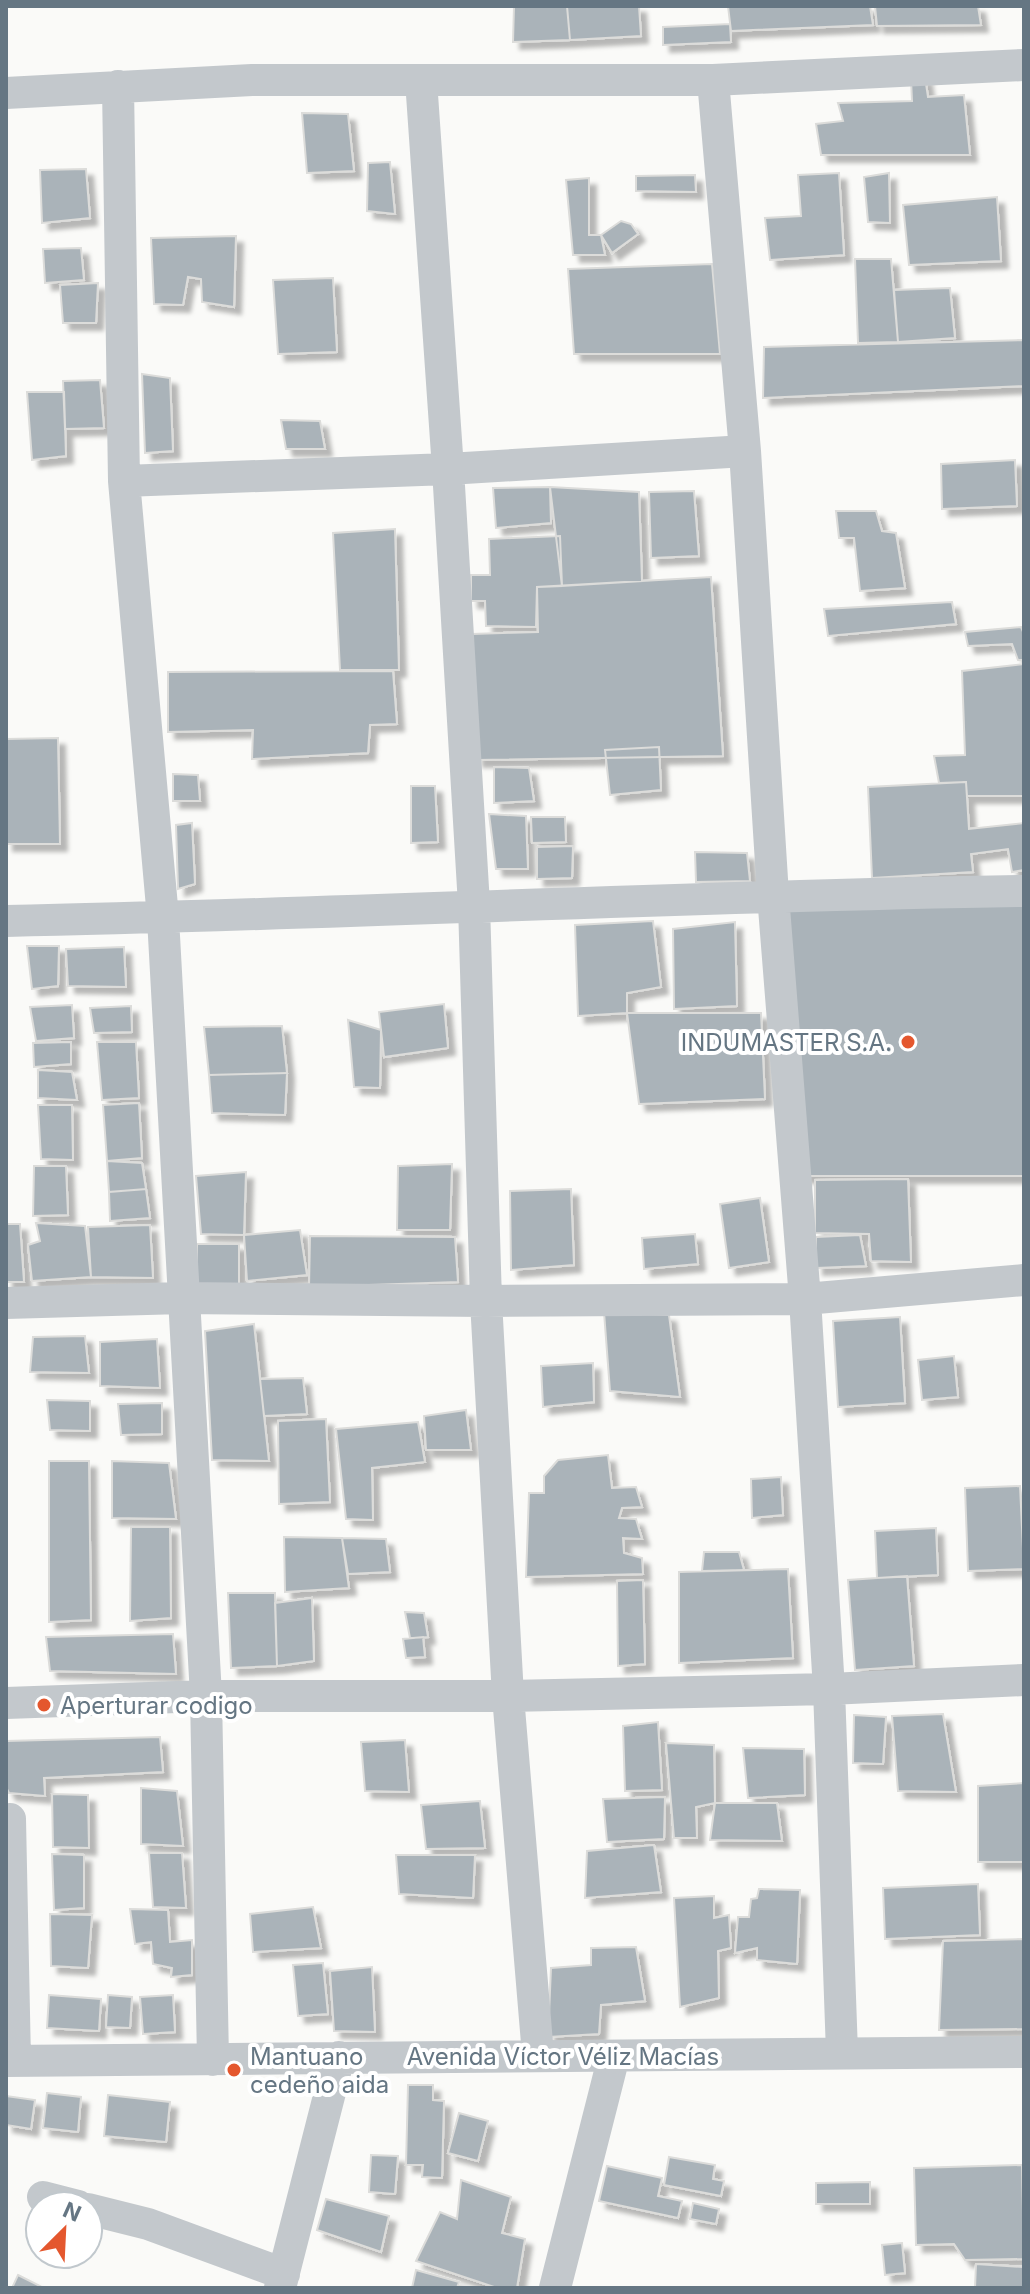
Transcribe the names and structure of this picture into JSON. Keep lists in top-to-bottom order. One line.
{"streets":{"street":["Avenida Víctor Véliz Macías"]},"places":["INDUMASTER S.A.","Aperturar codigo","Mantuano cedeño aida"],"north":"top right"}
